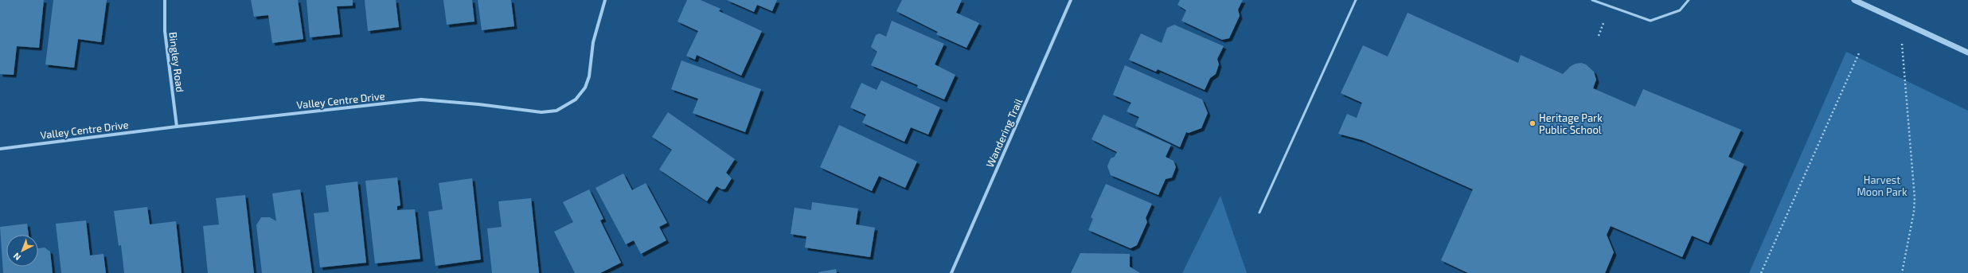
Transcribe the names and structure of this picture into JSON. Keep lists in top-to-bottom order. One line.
{"streets":{"street":["Bingley Road","Valley Centre Drive","Wandering Trail"]},"crossings":[["Bingley Road","Valley Centre Drive"]],"parks":["Harvest Moon Park"],"places":["Heritage Park Public School"],"north":"bottom left"}
